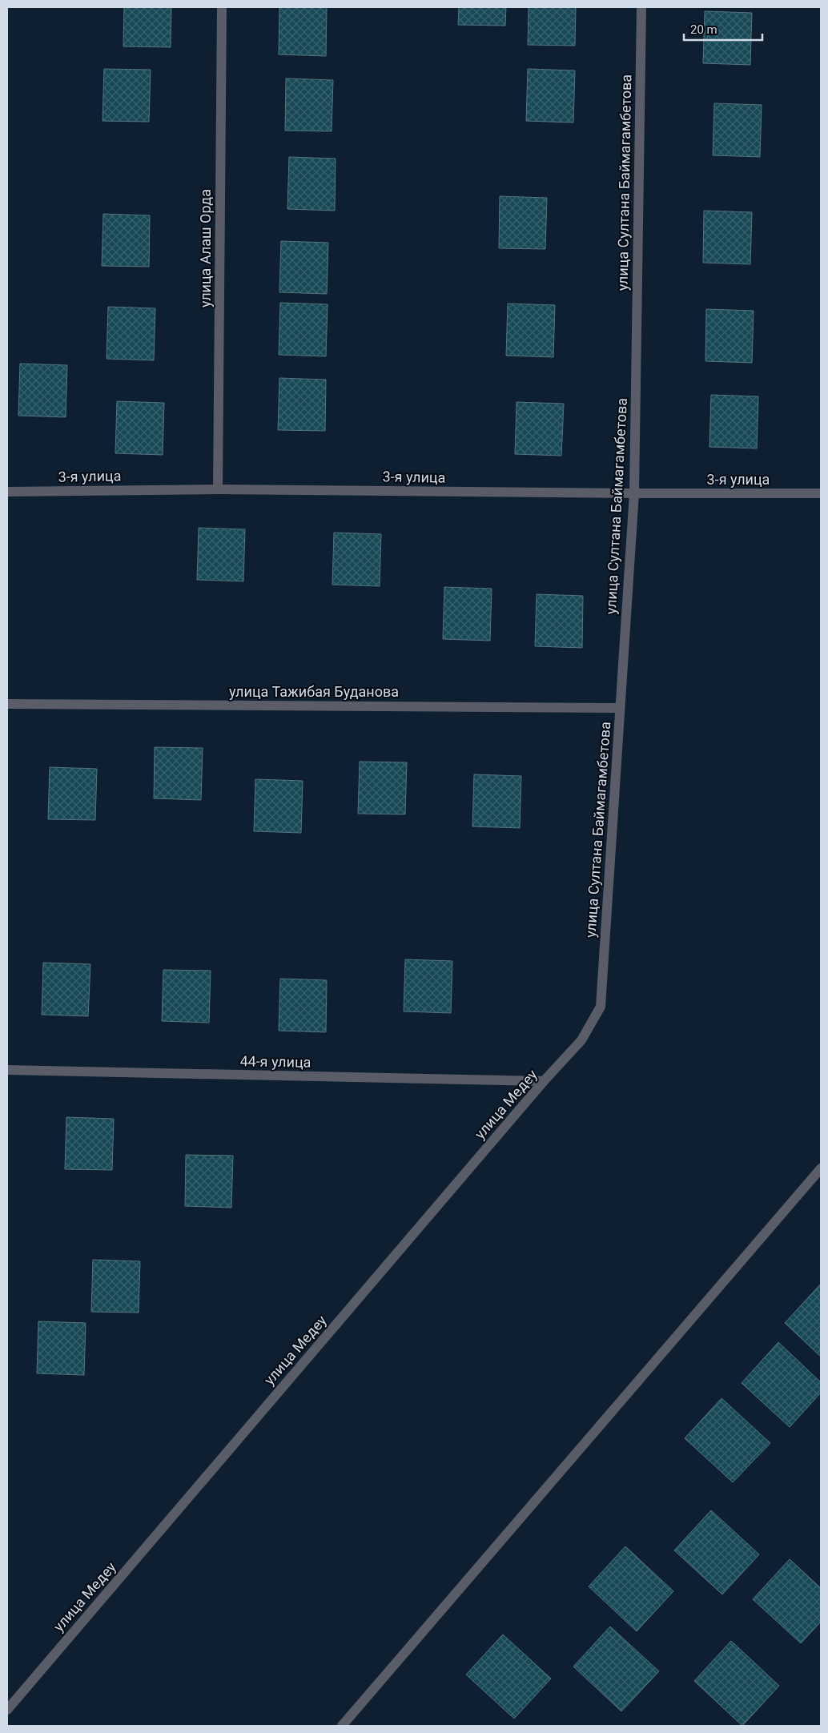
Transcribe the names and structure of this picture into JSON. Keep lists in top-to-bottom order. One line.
{"streets":{"street":["улица Султана Баймагамбетова","улица Алаш Орда","3-я улица","улица Тажибая Буданова","44-я улица","улица Медеу"]},"crossings":[["улица Султана Баймагамбетова","3-я улица"],["улица Султана Баймагамбетова","улица Тажибая Буданова"],["улица Султана Баймагамбетова","улица Медеу"],["улица Алаш Орда","3-я улица"],["44-я улица","улица Медеу"]],"scale_bar":"20 m"}
